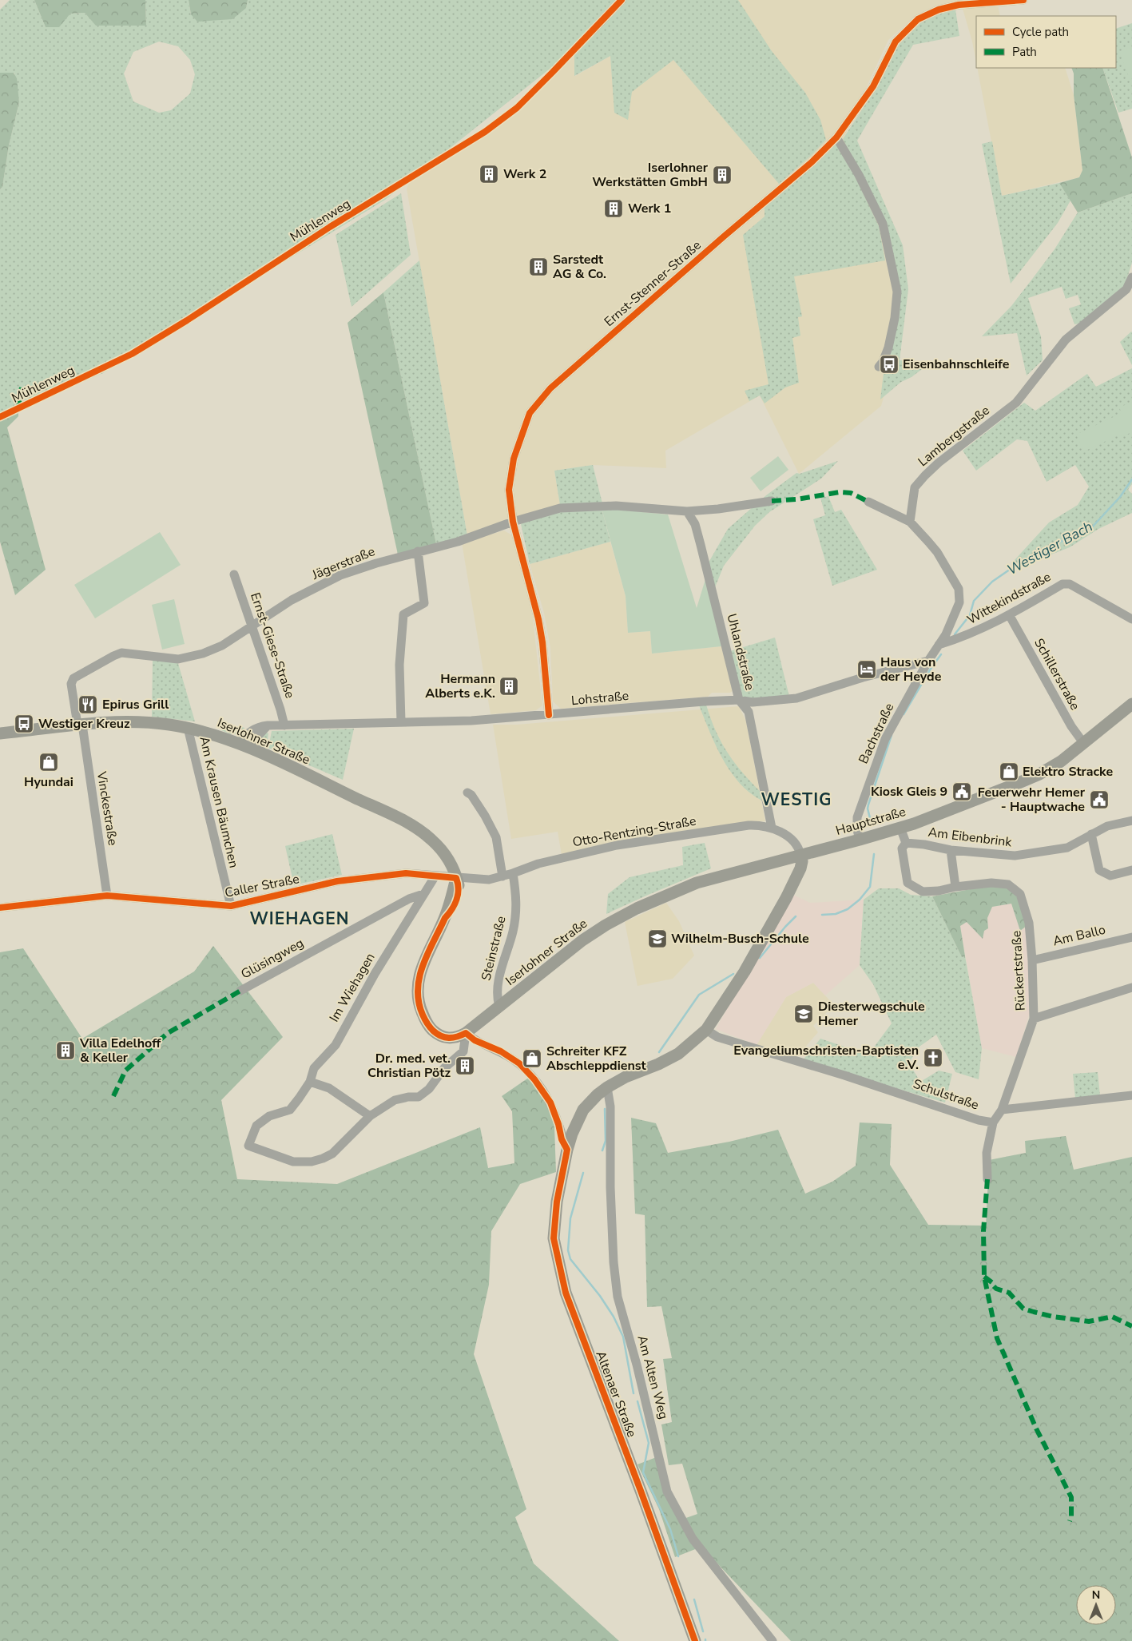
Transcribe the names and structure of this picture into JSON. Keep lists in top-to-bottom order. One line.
{"streets":{"main road":["Iserlohner Straße","Hauptstraße","Altenaer Straße"],"street":["Ernst-Stenner-Straße","Lambergstraße","Jägerstraße","Wittekindstraße","Ernst-Giese-Straße","Uhlandstraße","Schillerstraße","Lohstraße","Bachstraße","Am Krausen Bäumchen","Vinckestraße","Otto-Rentzing-Straße","Am Eibenbrink","Caller Straße","Am Ballo","Steinstraße","Glüsingweg","Rückertstraße","Im Wiehagen","Schulstraße","Am Alten Weg"],"cycle path":["Mühlenweg"]},"crossings":[["Ernst-Stenner-Straße","Jägerstraße"],["Ernst-Stenner-Straße","Lohstraße"],["Jägerstraße","Ernst-Giese-Straße"],["Jägerstraße","Uhlandstraße"],["Jägerstraße","Iserlohner Straße"],["Jägerstraße","Vinckestraße"],["Wittekindstraße","Schillerstraße"],["Wittekindstraße","Bachstraße"],["Ernst-Giese-Straße","Lohstraße"],["Uhlandstraße","Lohstraße"],["Uhlandstraße","Otto-Rentzing-Straße"],["Schillerstraße","Hauptstraße"],["Lohstraße","Bachstraße"],["Lohstraße","Iserlohner Straße"],["Bachstraße","Hauptstraße"],["Iserlohner Straße","Am Krausen Bäumchen"],["Iserlohner Straße","Vinckestraße"],["Iserlohner Straße","Hauptstraße"],["Iserlohner Straße","Otto-Rentzing-Straße"],["Iserlohner Straße","Caller Straße"],["Iserlohner Straße","Steinstraße"],["Iserlohner Straße","Altenaer Straße"],["Am Krausen Bäumchen","Caller Straße"],["Vinckestraße","Caller Straße"],["Hauptstraße","Altenaer Straße"],["Otto-Rentzing-Straße","Caller Straße"],["Otto-Rentzing-Straße","Steinstraße"],["Am Eibenbrink","Rückertstraße"],["Caller Straße","Im Wiehagen"],["Am Ballo","Rückertstraße"],["Glüsingweg","Im Wiehagen"],["Schulstraße","Altenaer Straße"],["Am Alten Weg","Altenaer Straße"]],"districts":["WESTIG","WIEHAGEN"],"water":["Westiger Bach"],"places":{"building":["Werk 2","Iserlohner Werkstätten GmbH","Werk 1","Sarstedt AG & Co.","Hermann Alberts e.K.","Villa Edelhoff & Keller","Dr. med. vet. Christian Pötz"],"bus stop":["Eisenbahnschleife","Westiger Kreuz"],"hotel":["Haus von der Heyde"],"restaurant":["Epirus Grill"],"shop":["Hyundai","Elektro Stracke","Schreiter KFZ Abschleppdienst"],"public building":["Kiosk Gleis 9","Feuerwehr Hemer - Hauptwache"],"school or university":["Wilhelm-Busch-Schule","Diesterwegschule Hemer"],"church":["Evangeliumschristen-Baptisten e.V."]},"legend":["Cycle path","Path"],"north":"top"}
